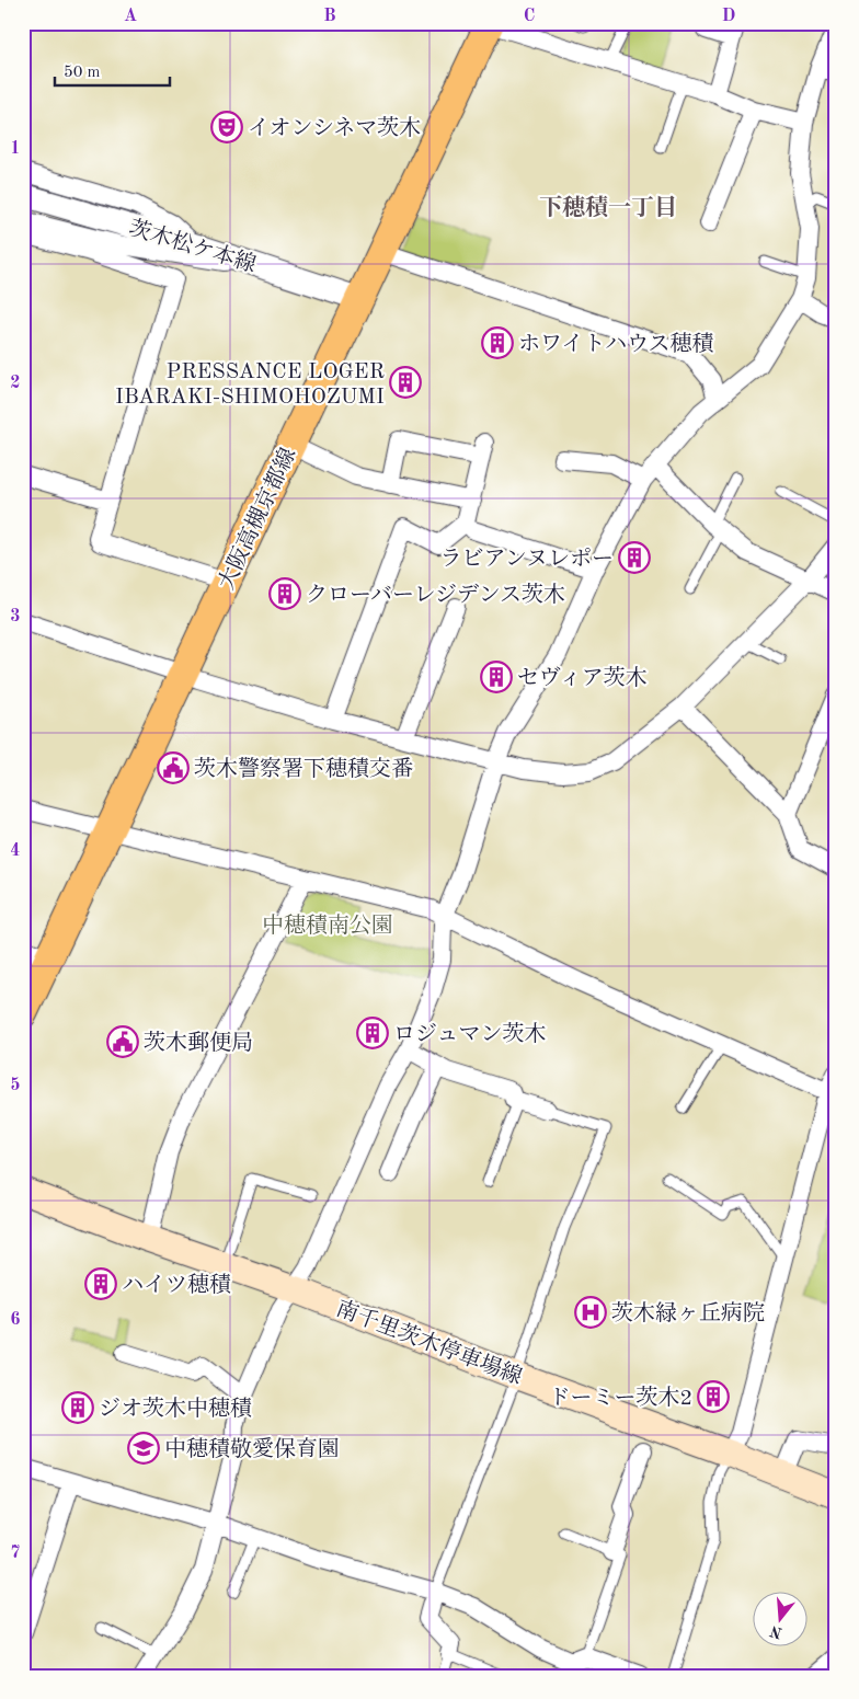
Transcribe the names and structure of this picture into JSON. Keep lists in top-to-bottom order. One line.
{"streets":{"main road":["大阪高槻京都線","南千里茨木停車場線"],"street":["茨木松ケ本線"]},"crossings":[["茨木松ケ本線","大阪高槻京都線"]],"districts":["下穂積一丁目"],"parks":["中穂積南公園"],"places":{"theatre":["イオンシネマ茨木"],"building":["ホワイトハウス穂積","PRESSANCE LOGER IBARAKI-SHIMOHOZUMI","ラビアンヌレポー","クローバーレジデンス茨木","セヴィア茨木","ロジュマン茨木","ハイツ穂積","ドーミー茨木2","ジオ茨木中穂積"],"public building":["茨木警察署下穂積交番","茨木郵便局"],"hospital":["茨木緑ヶ丘病院"],"school or university":["中穂積敬愛保育園"]},"scale_bar":"50 m","north":"bottom","grid":{"columns":["A","B","C","D"],"rows":["1","2","3","4","5","6","7"]}}
